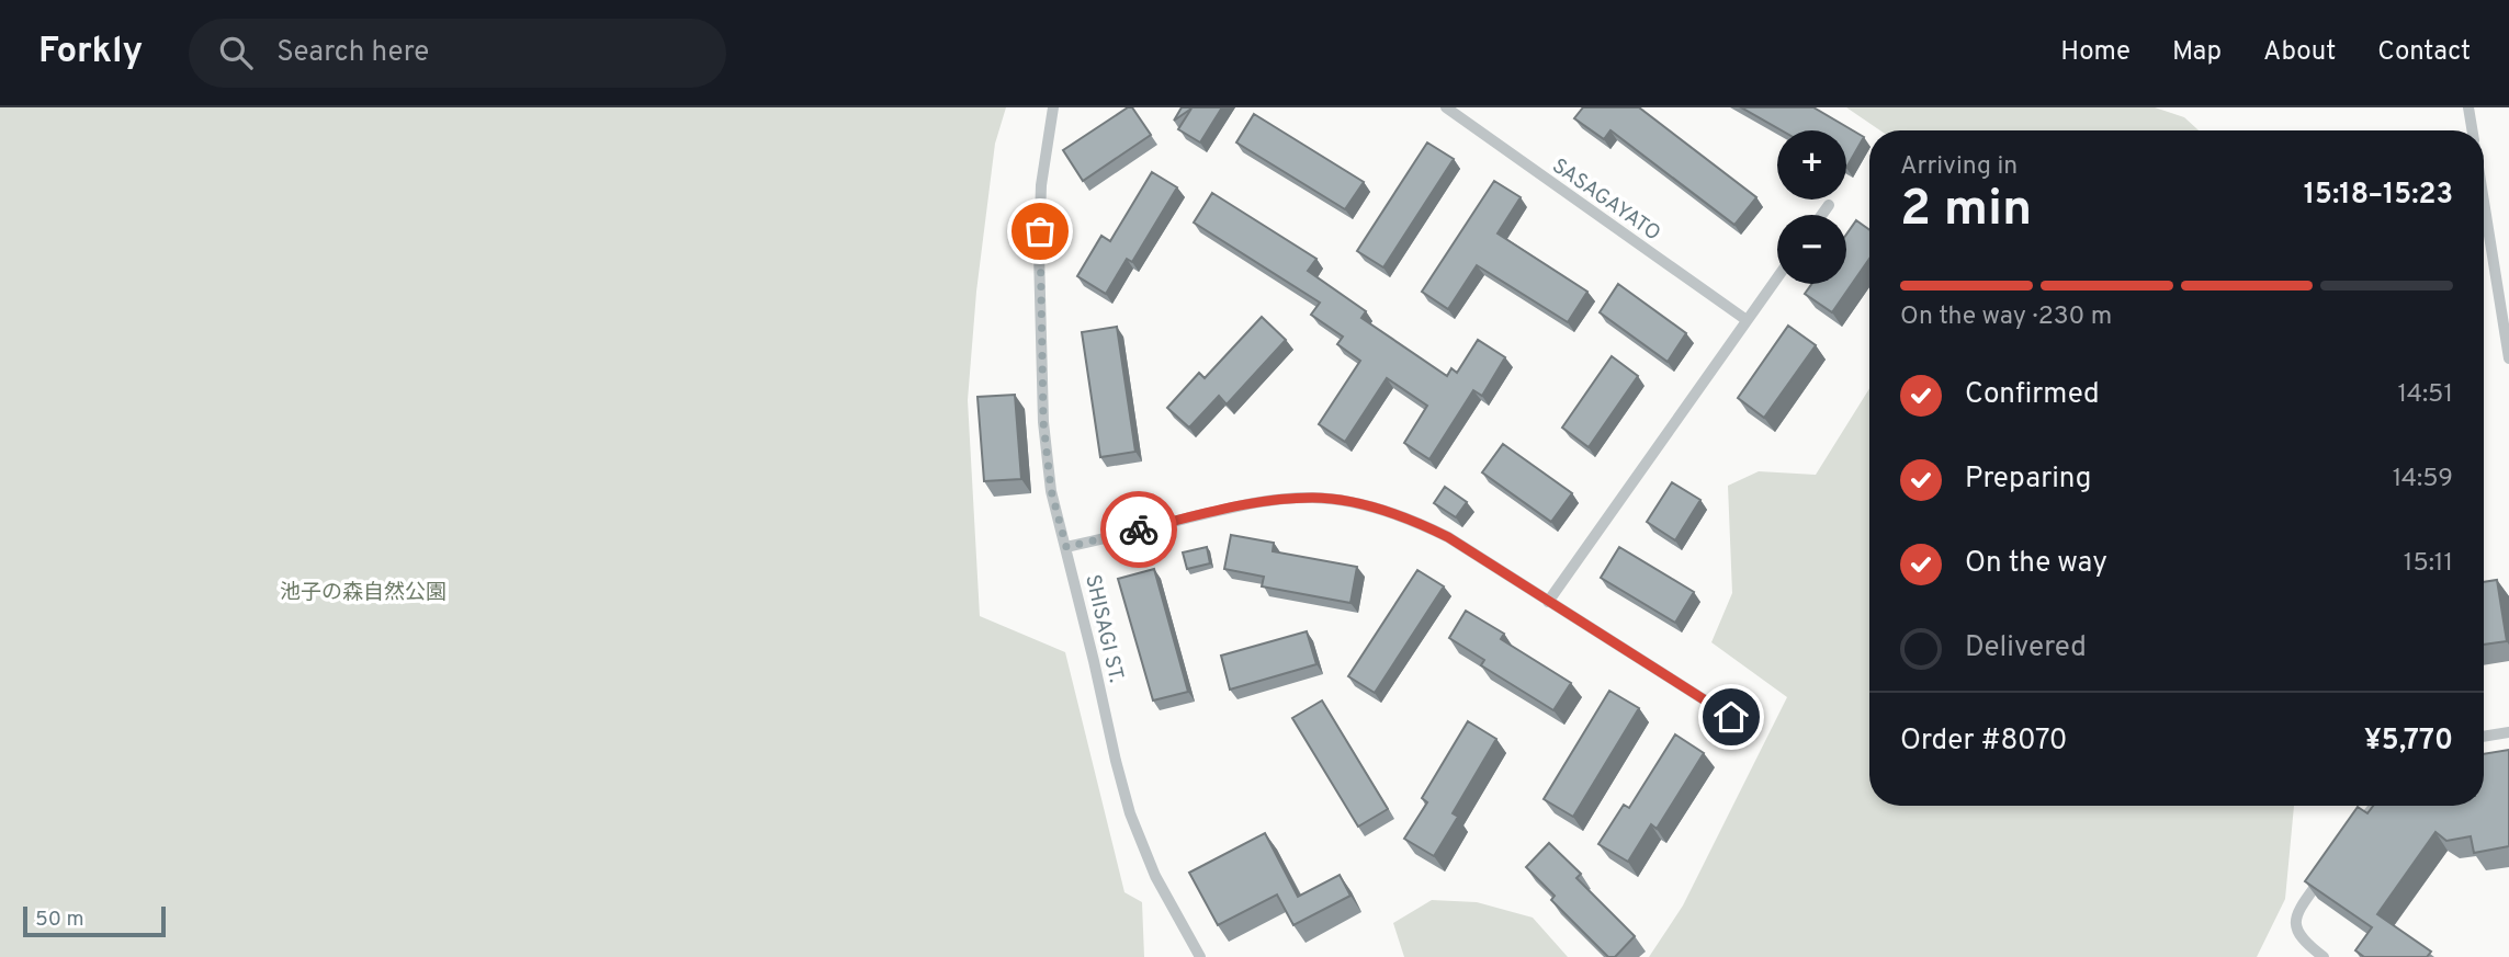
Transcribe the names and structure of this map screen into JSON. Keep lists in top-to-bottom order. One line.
{"streets":{"lane":["SASAGAYATO","SHISAGI ST."]},"parks":["池子の森自然公園"],"scale_bar":"50 m","page":{"header":"Forkly","search":"Search here","nav":["Home","Map","About","Contact"],"map_buttons":["+","−"],"heading":["2 min","Arriving in","15:18–15:23"],"panel":["Order #8070","¥5,770"],"bar":"On the way · 230 m","list":[["Confirmed","14:51"],["Preparing","14:59"],["On the way","15:11"],"Delivered"],"scale":"50 m"}}
